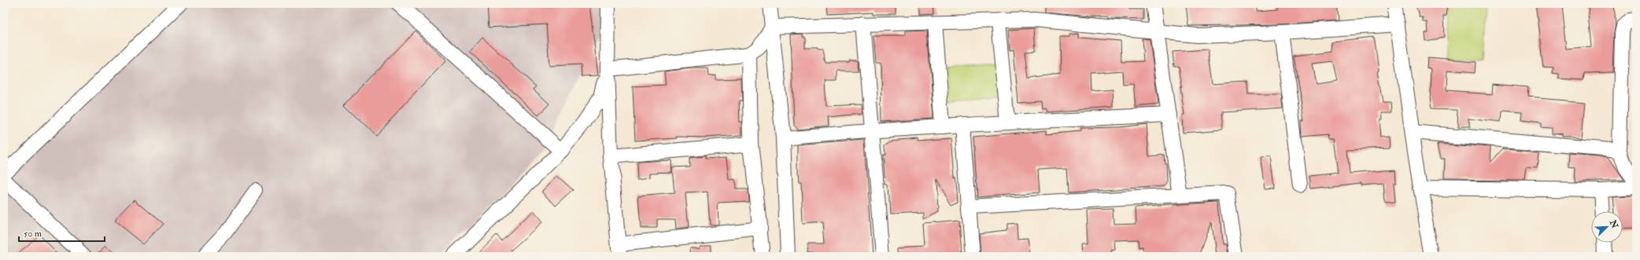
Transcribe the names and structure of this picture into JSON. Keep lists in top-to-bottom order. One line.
{"scale_bar":"50 m","north":"top right"}
